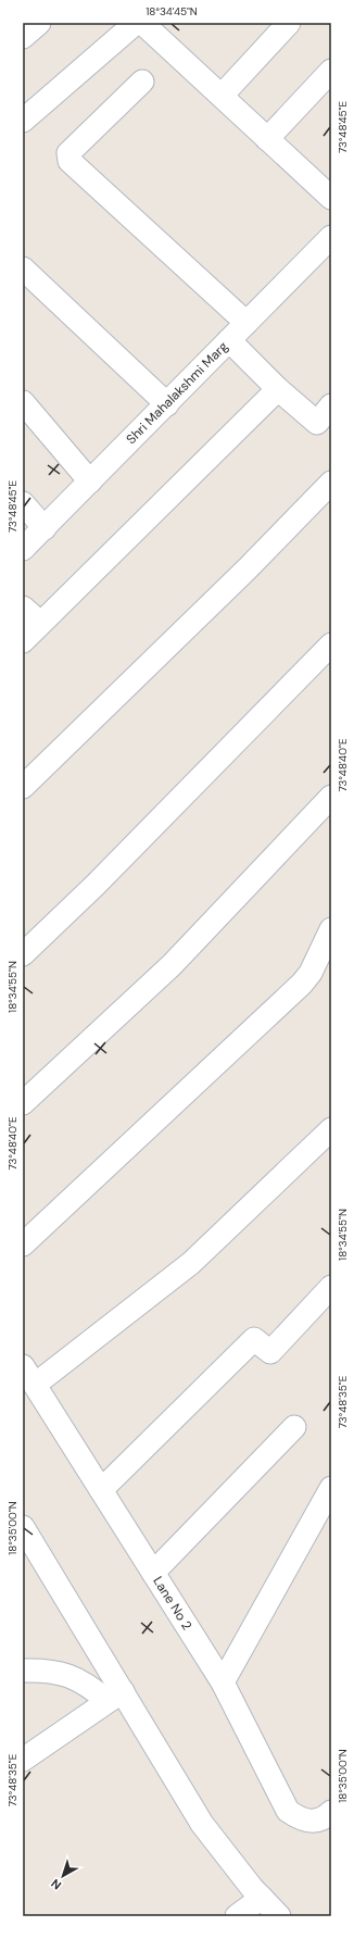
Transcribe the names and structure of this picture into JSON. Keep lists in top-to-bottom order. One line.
{"streets":{"street":["Shri Mahalakshmi Marg","Lane No 2"]},"north":"bottom left","coordinates":["18°34'45\"N","73°48'45\"E","73°48'40\"E","18°34'55\"N","73°48'35\"E","18°35'00\"N"]}
